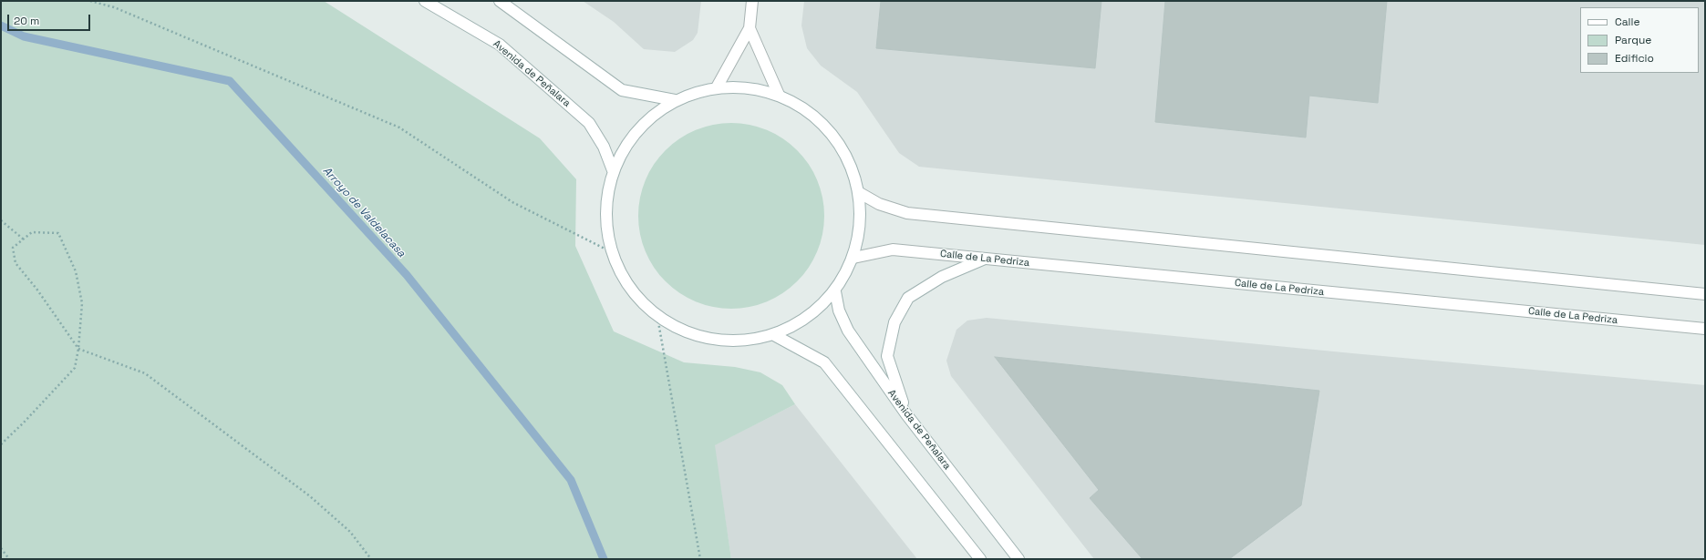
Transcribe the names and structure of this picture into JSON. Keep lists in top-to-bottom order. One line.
{"streets":{"street":["Avenida de Peñalara","Calle de La Pedriza"]},"water":["Arroyo de Valdelacasa"],"legend":["Calle","Parque","Edificio"],"scale_bar":"20 m"}
